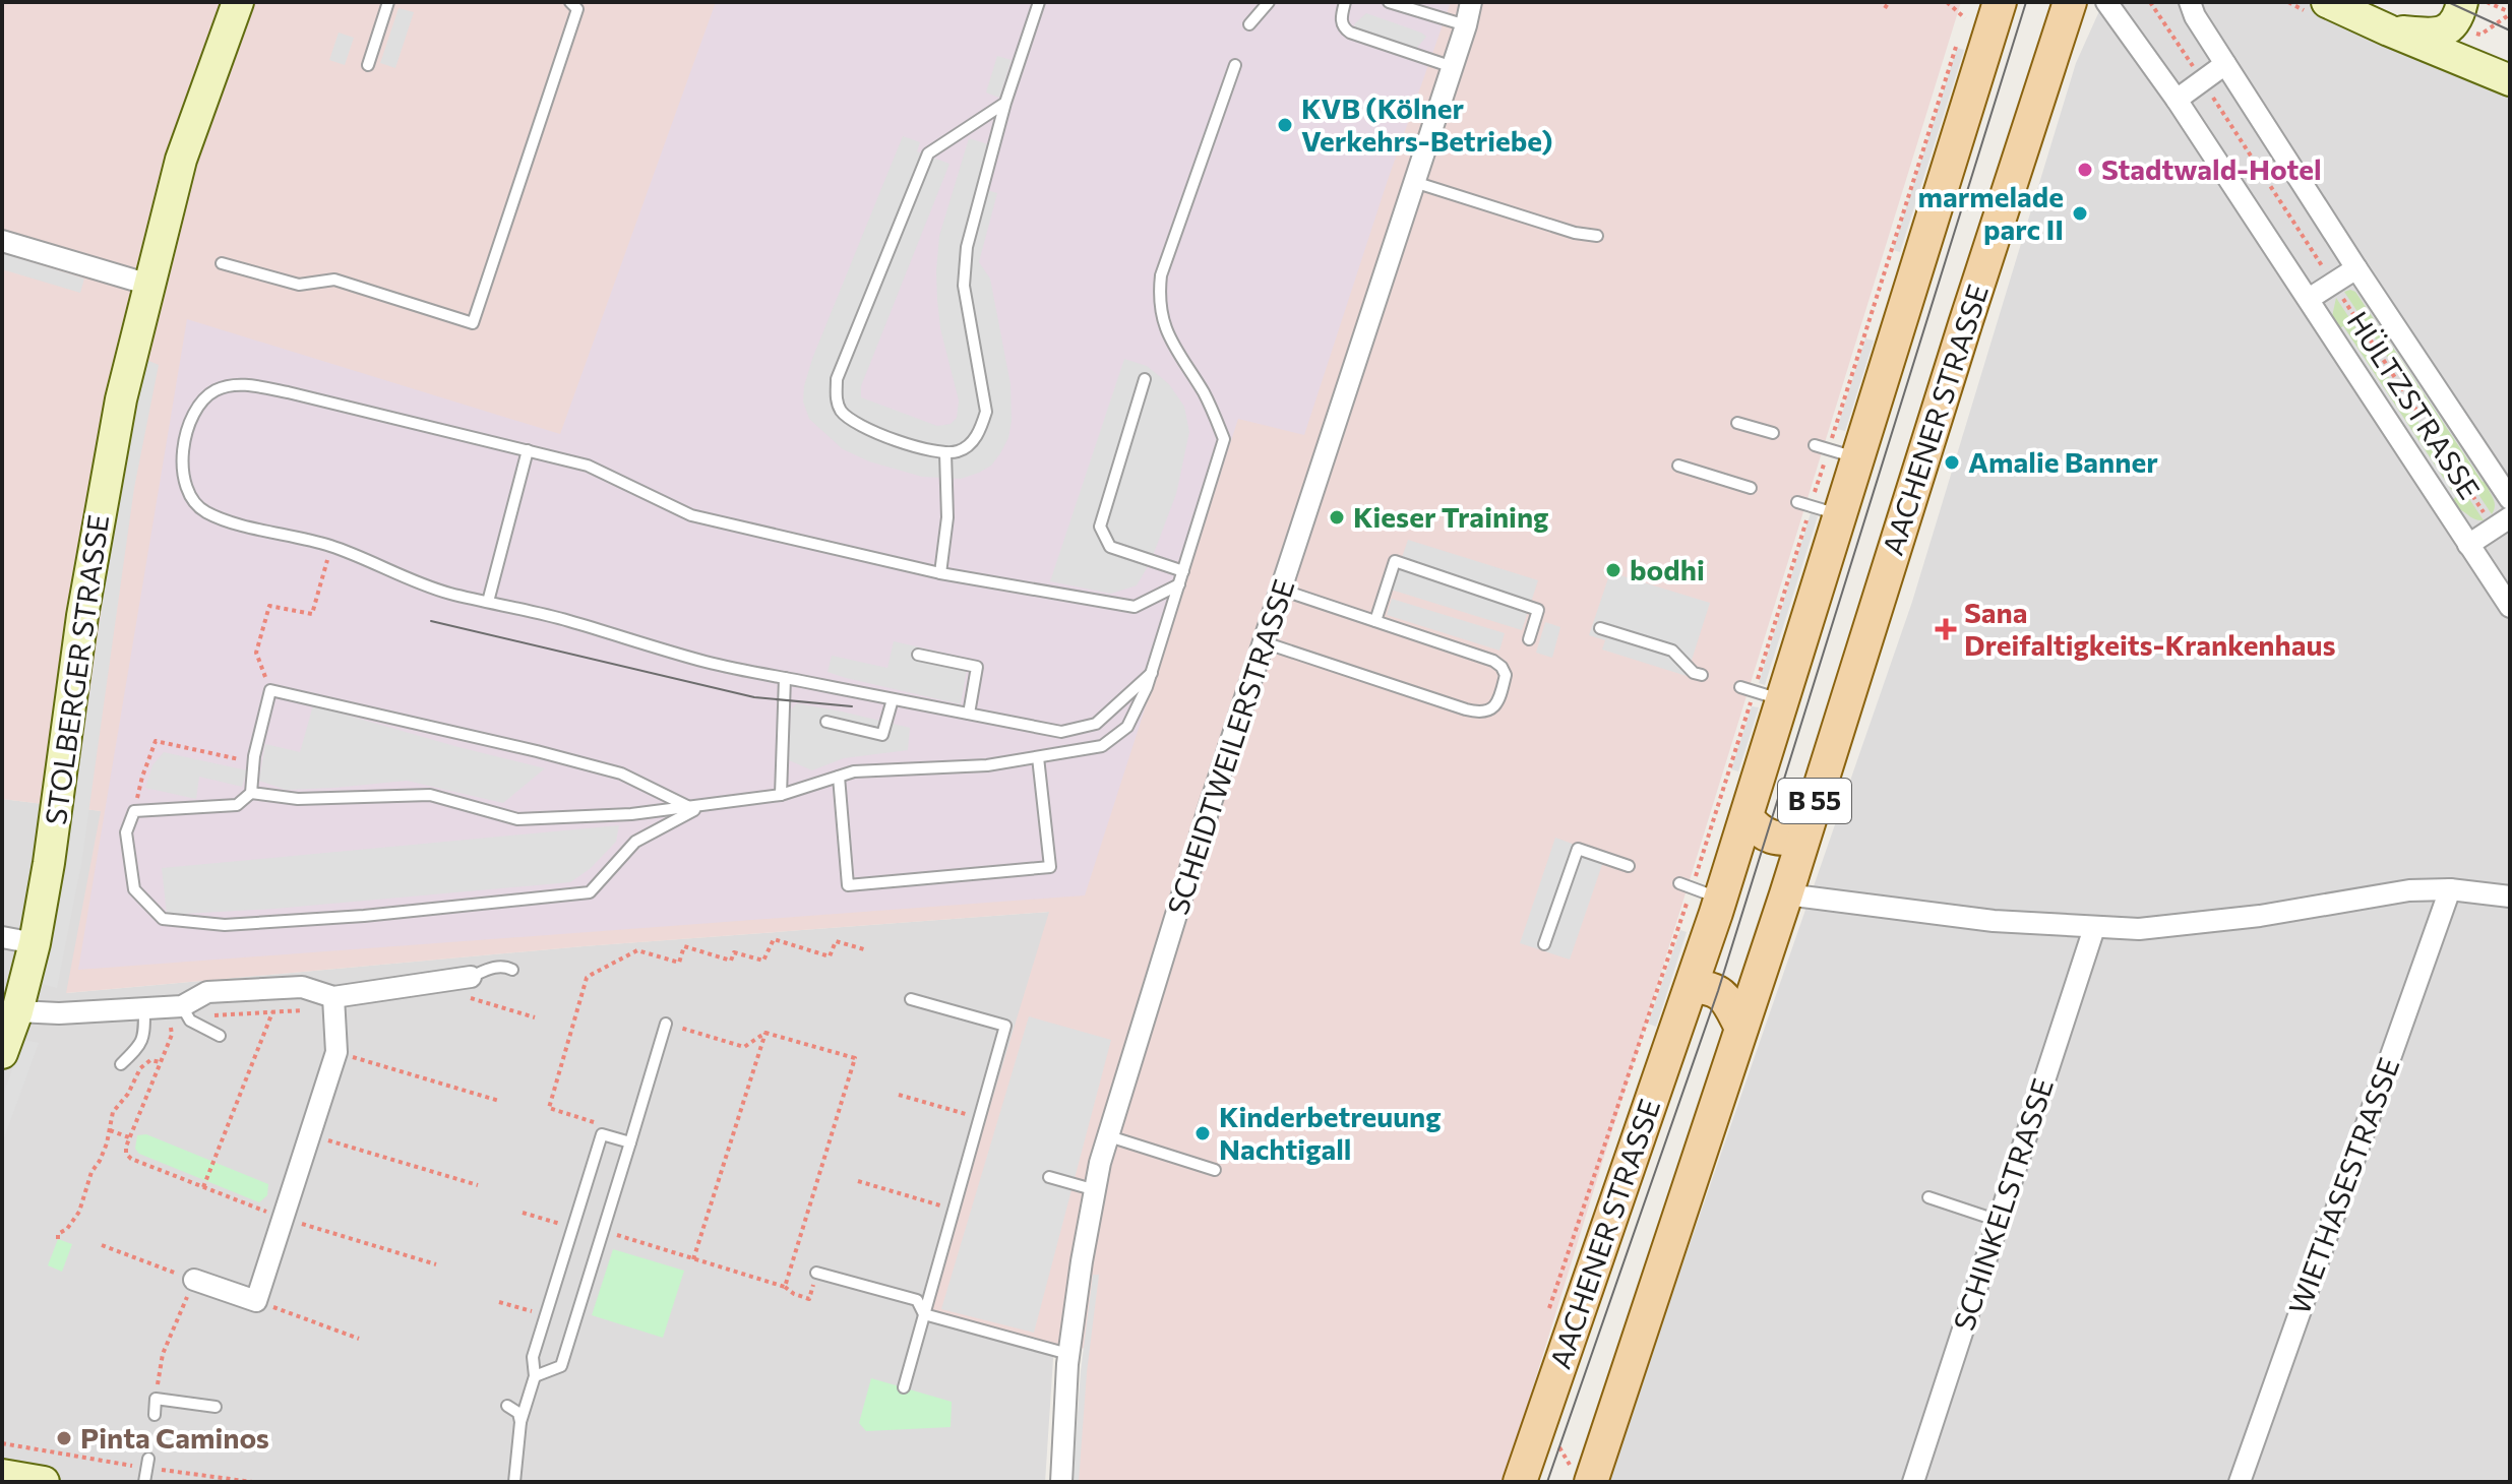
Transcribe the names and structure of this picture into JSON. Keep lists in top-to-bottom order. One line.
{"streets":{"main road":["AACHENER STRASSE","B 55"],"street":["HÜLTZSTRASSE","STOLBERGER STRASSE","SCHEIDTWEILERSTRASSE","WIETHASESTRASSE","SCHINKELSTRASSE"]},"places":{"other":["KVB (Kölner Verkehrs-Betriebe)","Stadtwald-Hotel","marmelade parc II","Amalie Banner","Kieser Training","bodhi","Kinderbetreuung Nachtigall","Pinta Caminos"],"health":["Sana Dreifaltigkeits-Krankenhaus"]}}
